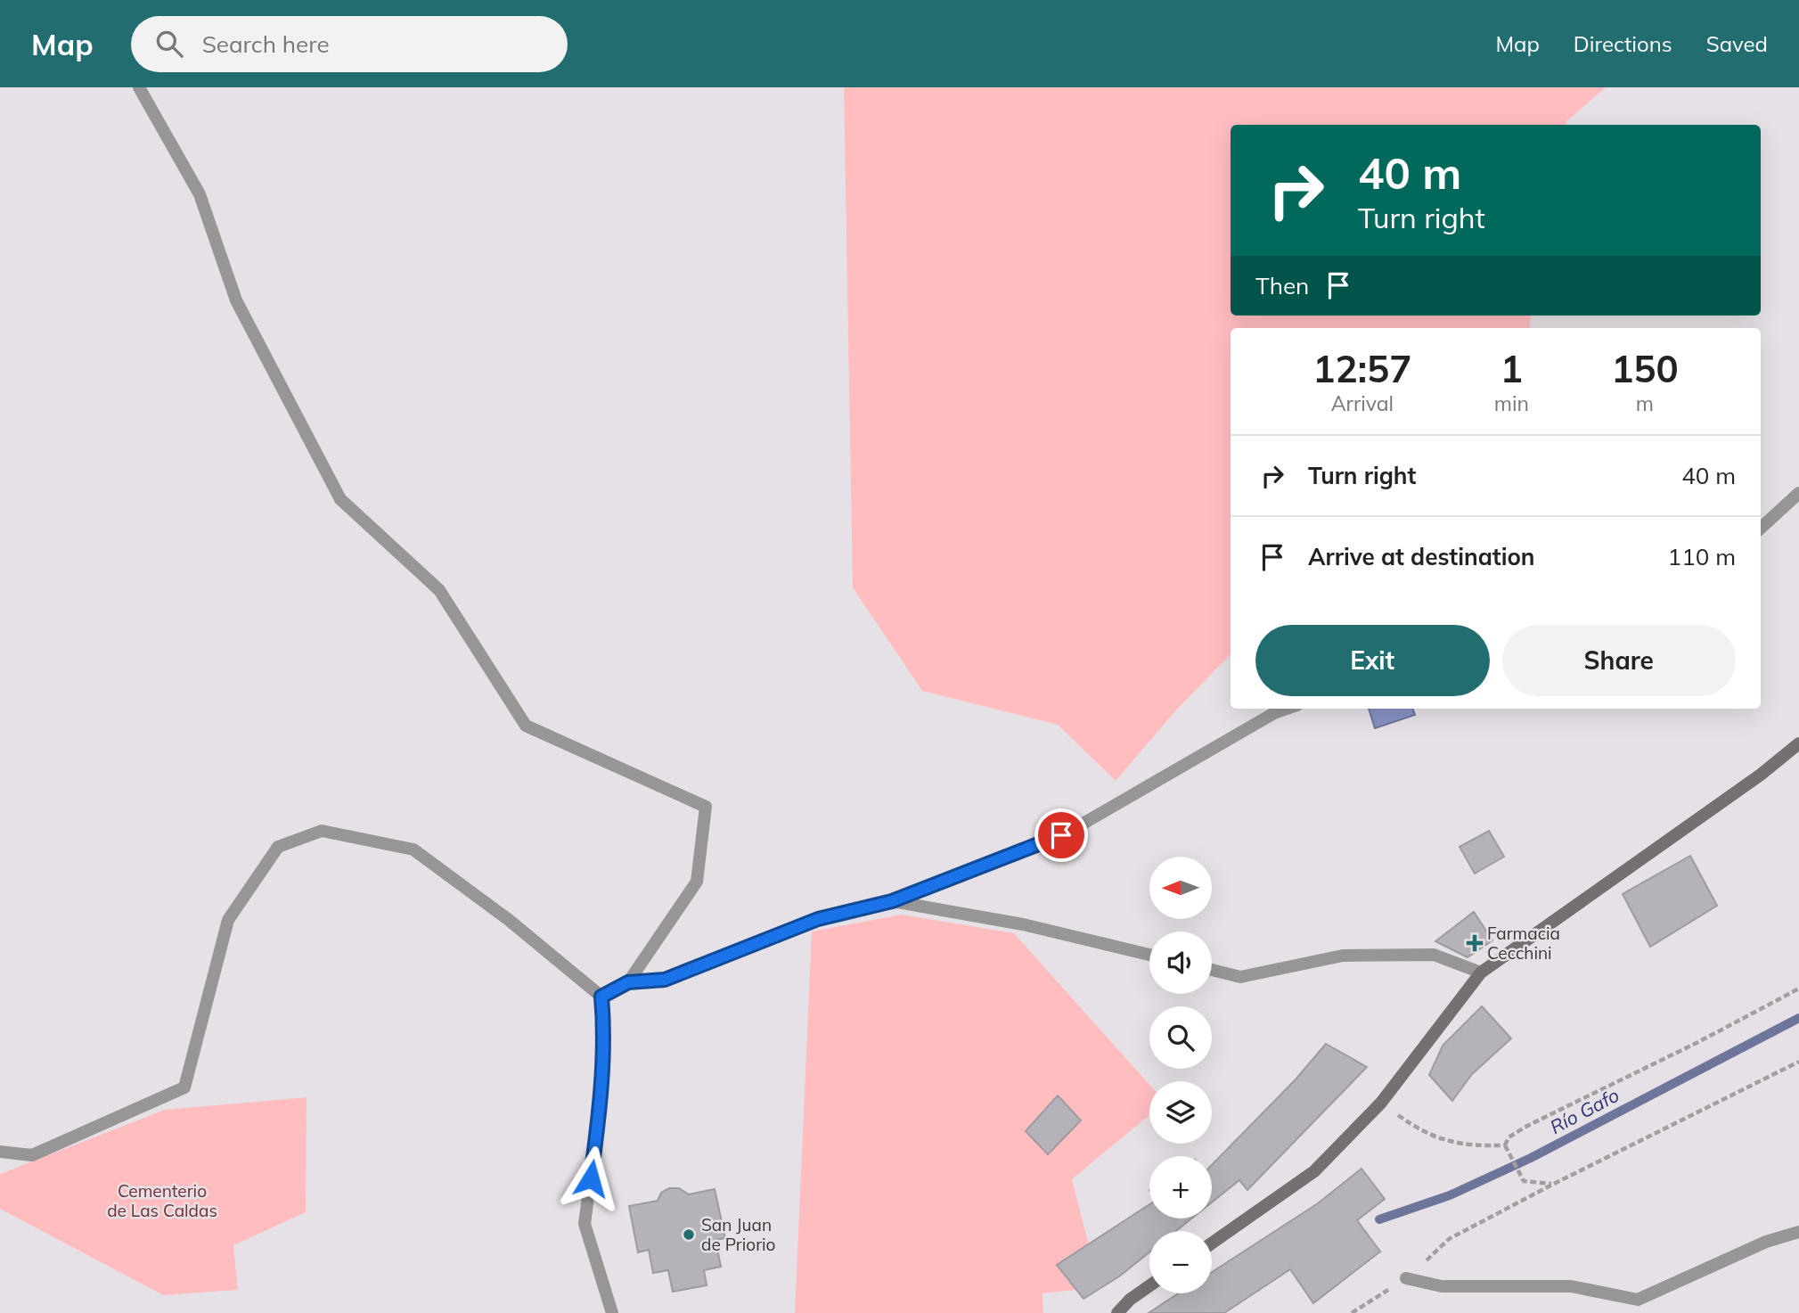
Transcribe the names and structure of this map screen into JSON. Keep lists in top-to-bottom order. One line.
{"water":["Río Gafo"],"parks":["Cementerio de Las Caldas"],"places":{"health":["Farmacia Cecchini"],"other":["San Juan de Priorio"]},"north":"left","page":{"header":"Map","search":"Search here","nav":["Map","Directions","Saved"],"turn":["40 m","Turn right"],"then":"Then","eta":["12:57","Arrival","1","min","150","m"],"list":[{"name":"Turn right","value":"40 m"},{"name":"Arrive at destination","value":"110 m"}],"buttons":["Exit","Share"],"map_buttons":["+","−"]}}
